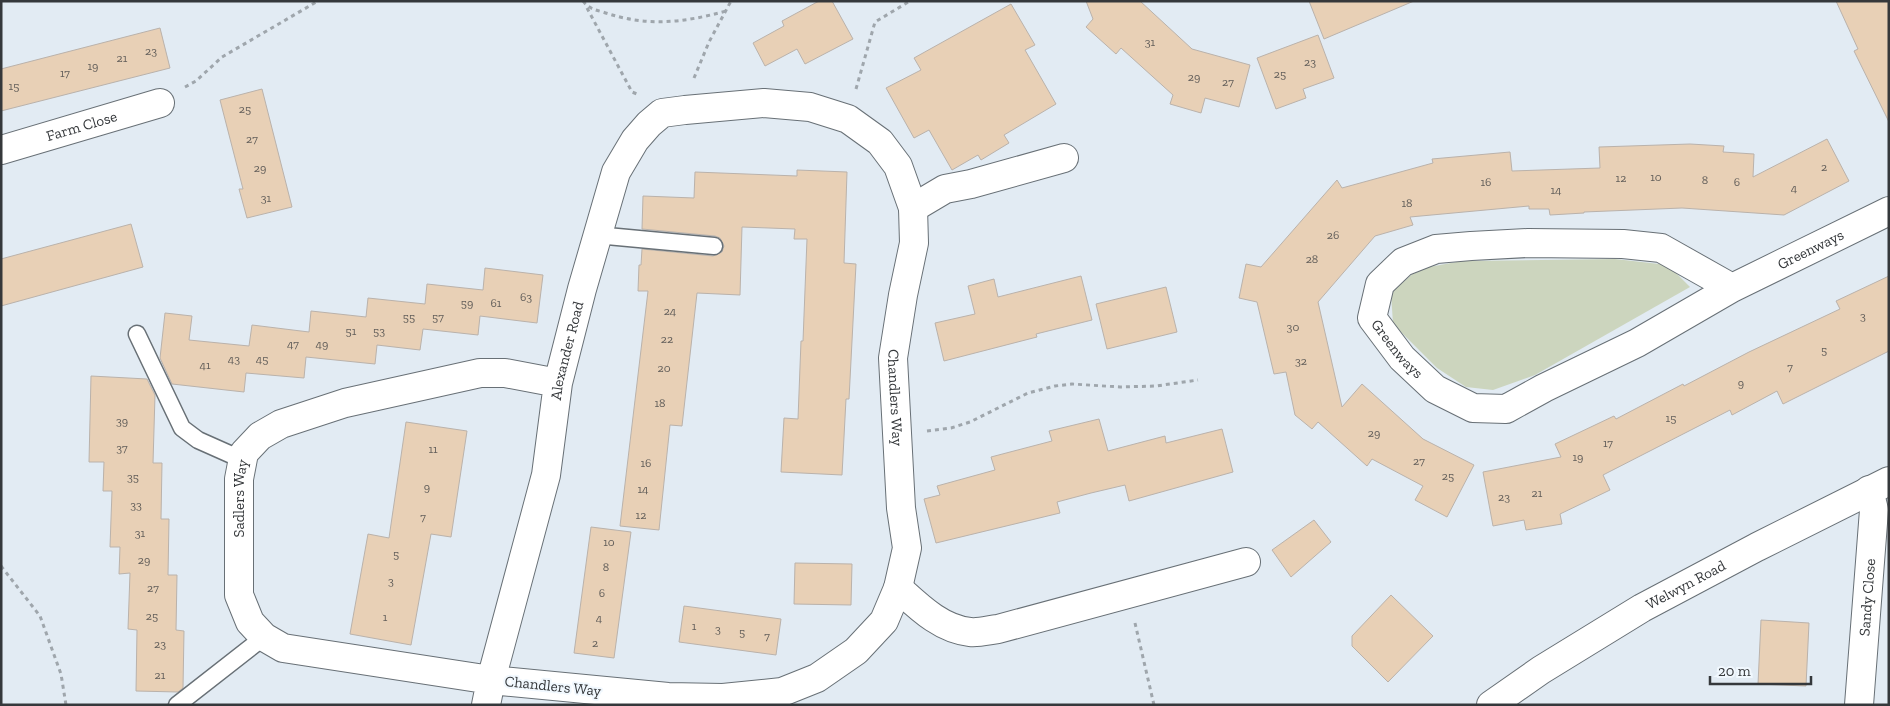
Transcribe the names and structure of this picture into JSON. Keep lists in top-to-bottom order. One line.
{"streets":{"street":["Farm Close","Greenways","Alexander Road","Chandlers Way","Sadlers Way","Welwyn Road","Sandy Close"]},"crossings":[["Alexander Road","Chandlers Way"],["Alexander Road","Sadlers Way"],["Chandlers Way","Sadlers Way"],["Welwyn Road","Sandy Close"]],"house_numbers":["31","23","21","23","19","17","25","29","27","15","25","27","2","29","10","12","8","16","6","4","14","31","18","26","28","63","59","61","24","3","55","57","30","51","53","22","47","49","5","43","45","32","41","7","20","9","18","15","39","29","17","37","11","19","27","16","25","35","9","14","21","23","33","12","7","31","10","5","29","8","3","27","6","25","1","4","1","3","5","7","2","23","21"],"scale_bar":"20 m"}
